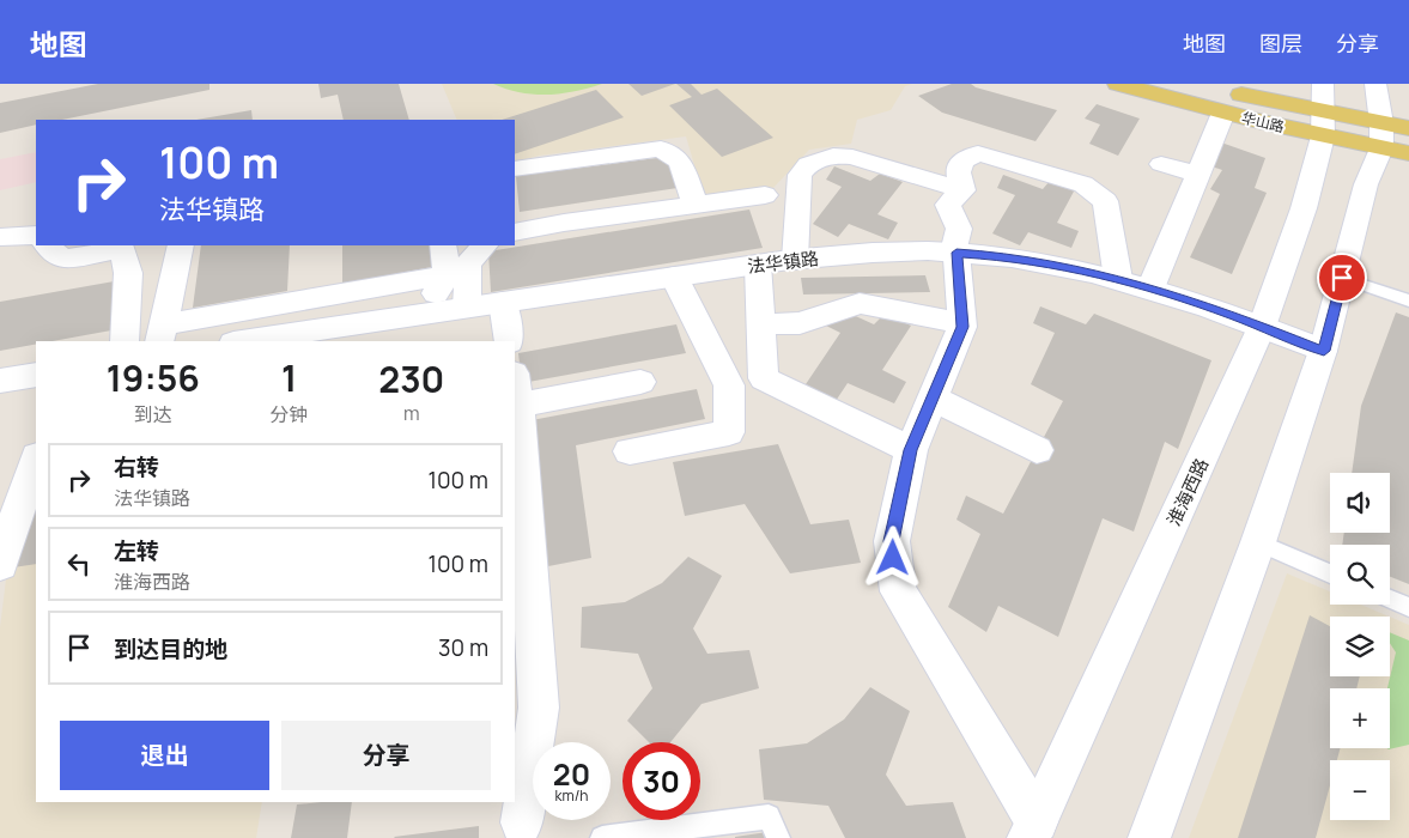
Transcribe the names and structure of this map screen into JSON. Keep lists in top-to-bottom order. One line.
{"streets":{"main road":["华山路"],"street":["法华镇路","淮海西路"]},"crossings":[["华山路","淮海西路"],["法华镇路","淮海西路"]],"page":{"header":"地图","nav":["地图","图层","分享"],"turn":["100 m","法华镇路"],"eta":["19:56","到达","1","分钟","230","m"],"list":[{"name":"右转","note":"法华镇路","value":"100 m"},{"name":"左转","note":"淮海西路","value":"100 m"},{"name":"到达目的地","value":"30 m"}],"map_buttons":["+","−"],"buttons":["退出","分享"],"speed":"20 km/h","limit":"30"}}
